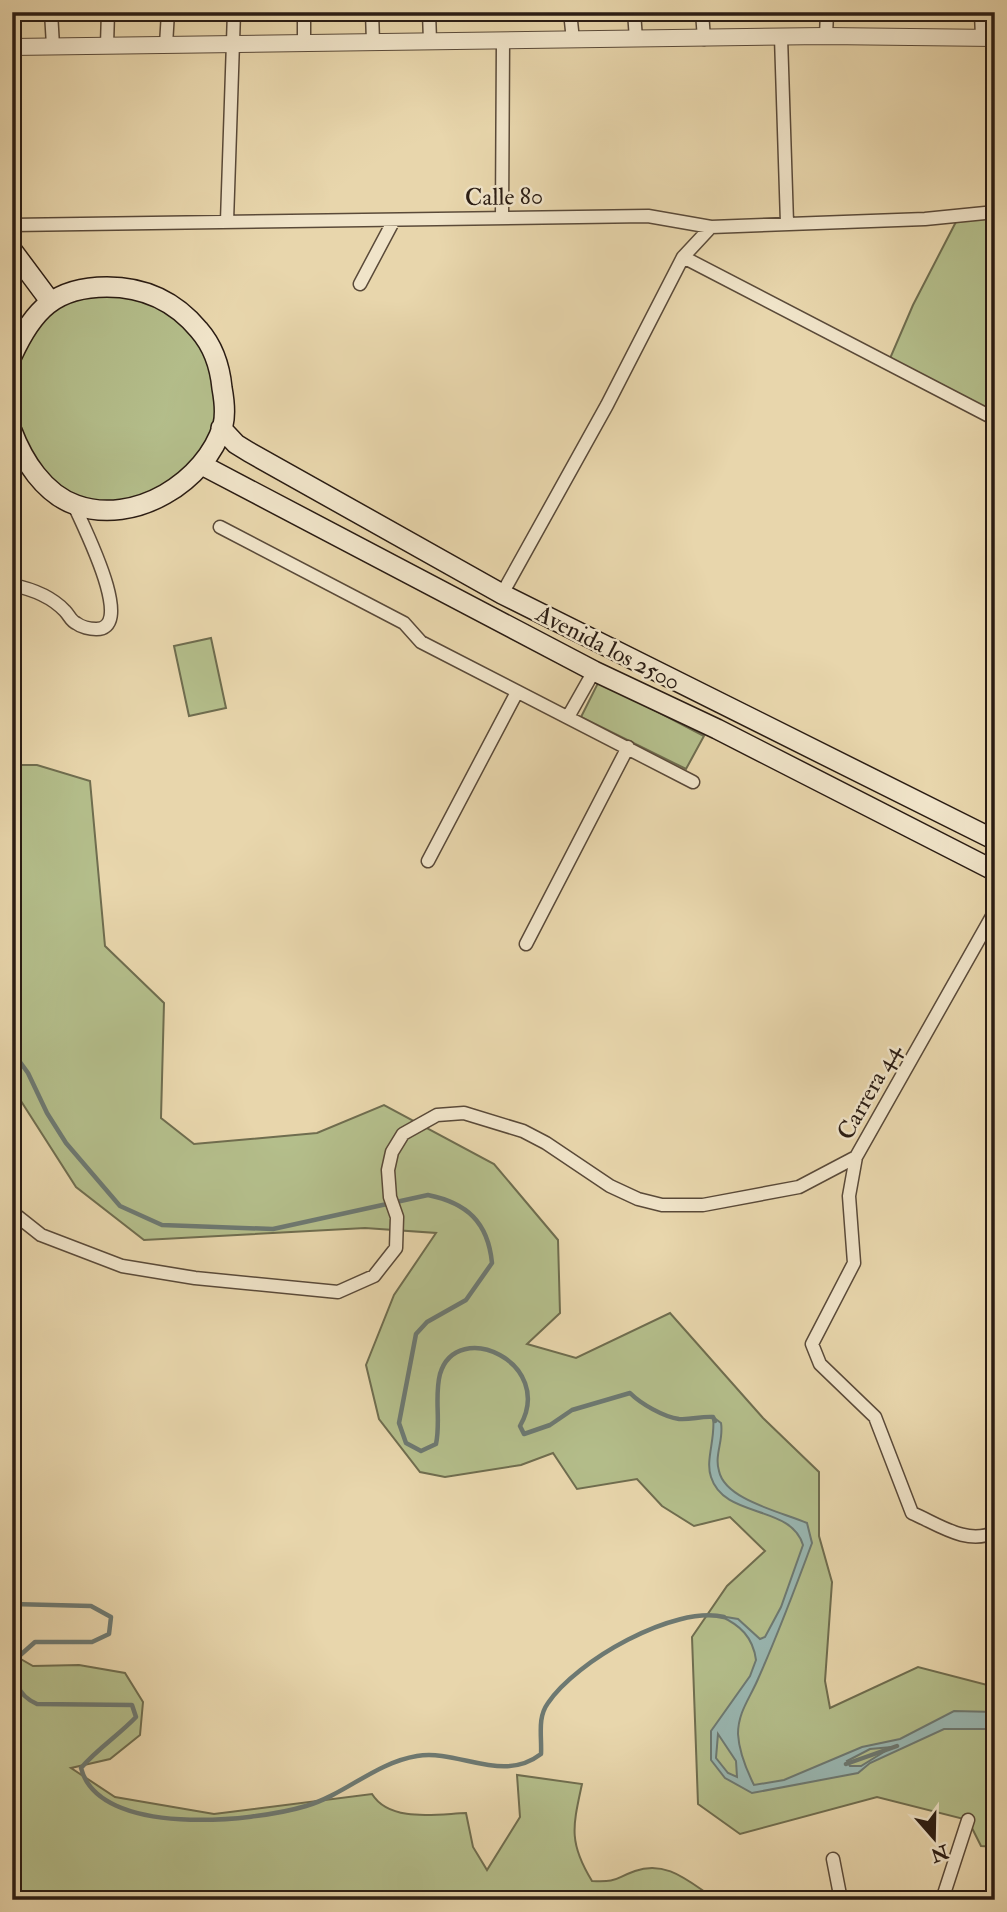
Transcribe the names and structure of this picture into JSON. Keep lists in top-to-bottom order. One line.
{"streets":{"main road":["Avenida los 2500"],"street":["Calle 80","Carrera 44"]},"north":"bottom"}
